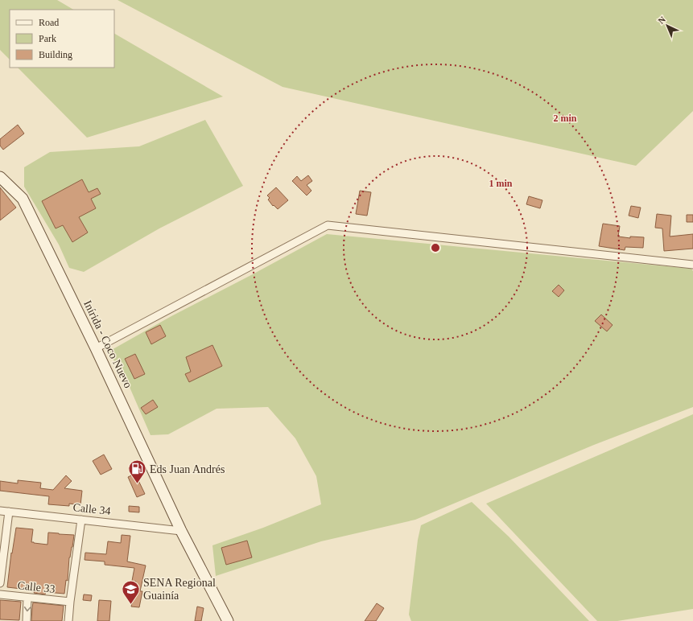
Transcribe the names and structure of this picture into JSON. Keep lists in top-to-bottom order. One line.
{"streets":{"street":["Inírida - Coco Nuevo","Calle 34","Calle 33"]},"crossings":[["Inírida - Coco Nuevo","Calle 34"]],"places":{"fuel station":["Eds Juan Andrés"],"school or university":["SENA Regional Guainía"]},"legend":["Road","Park","Building"],"north":"top left","rings":["2 min","1 min"]}
